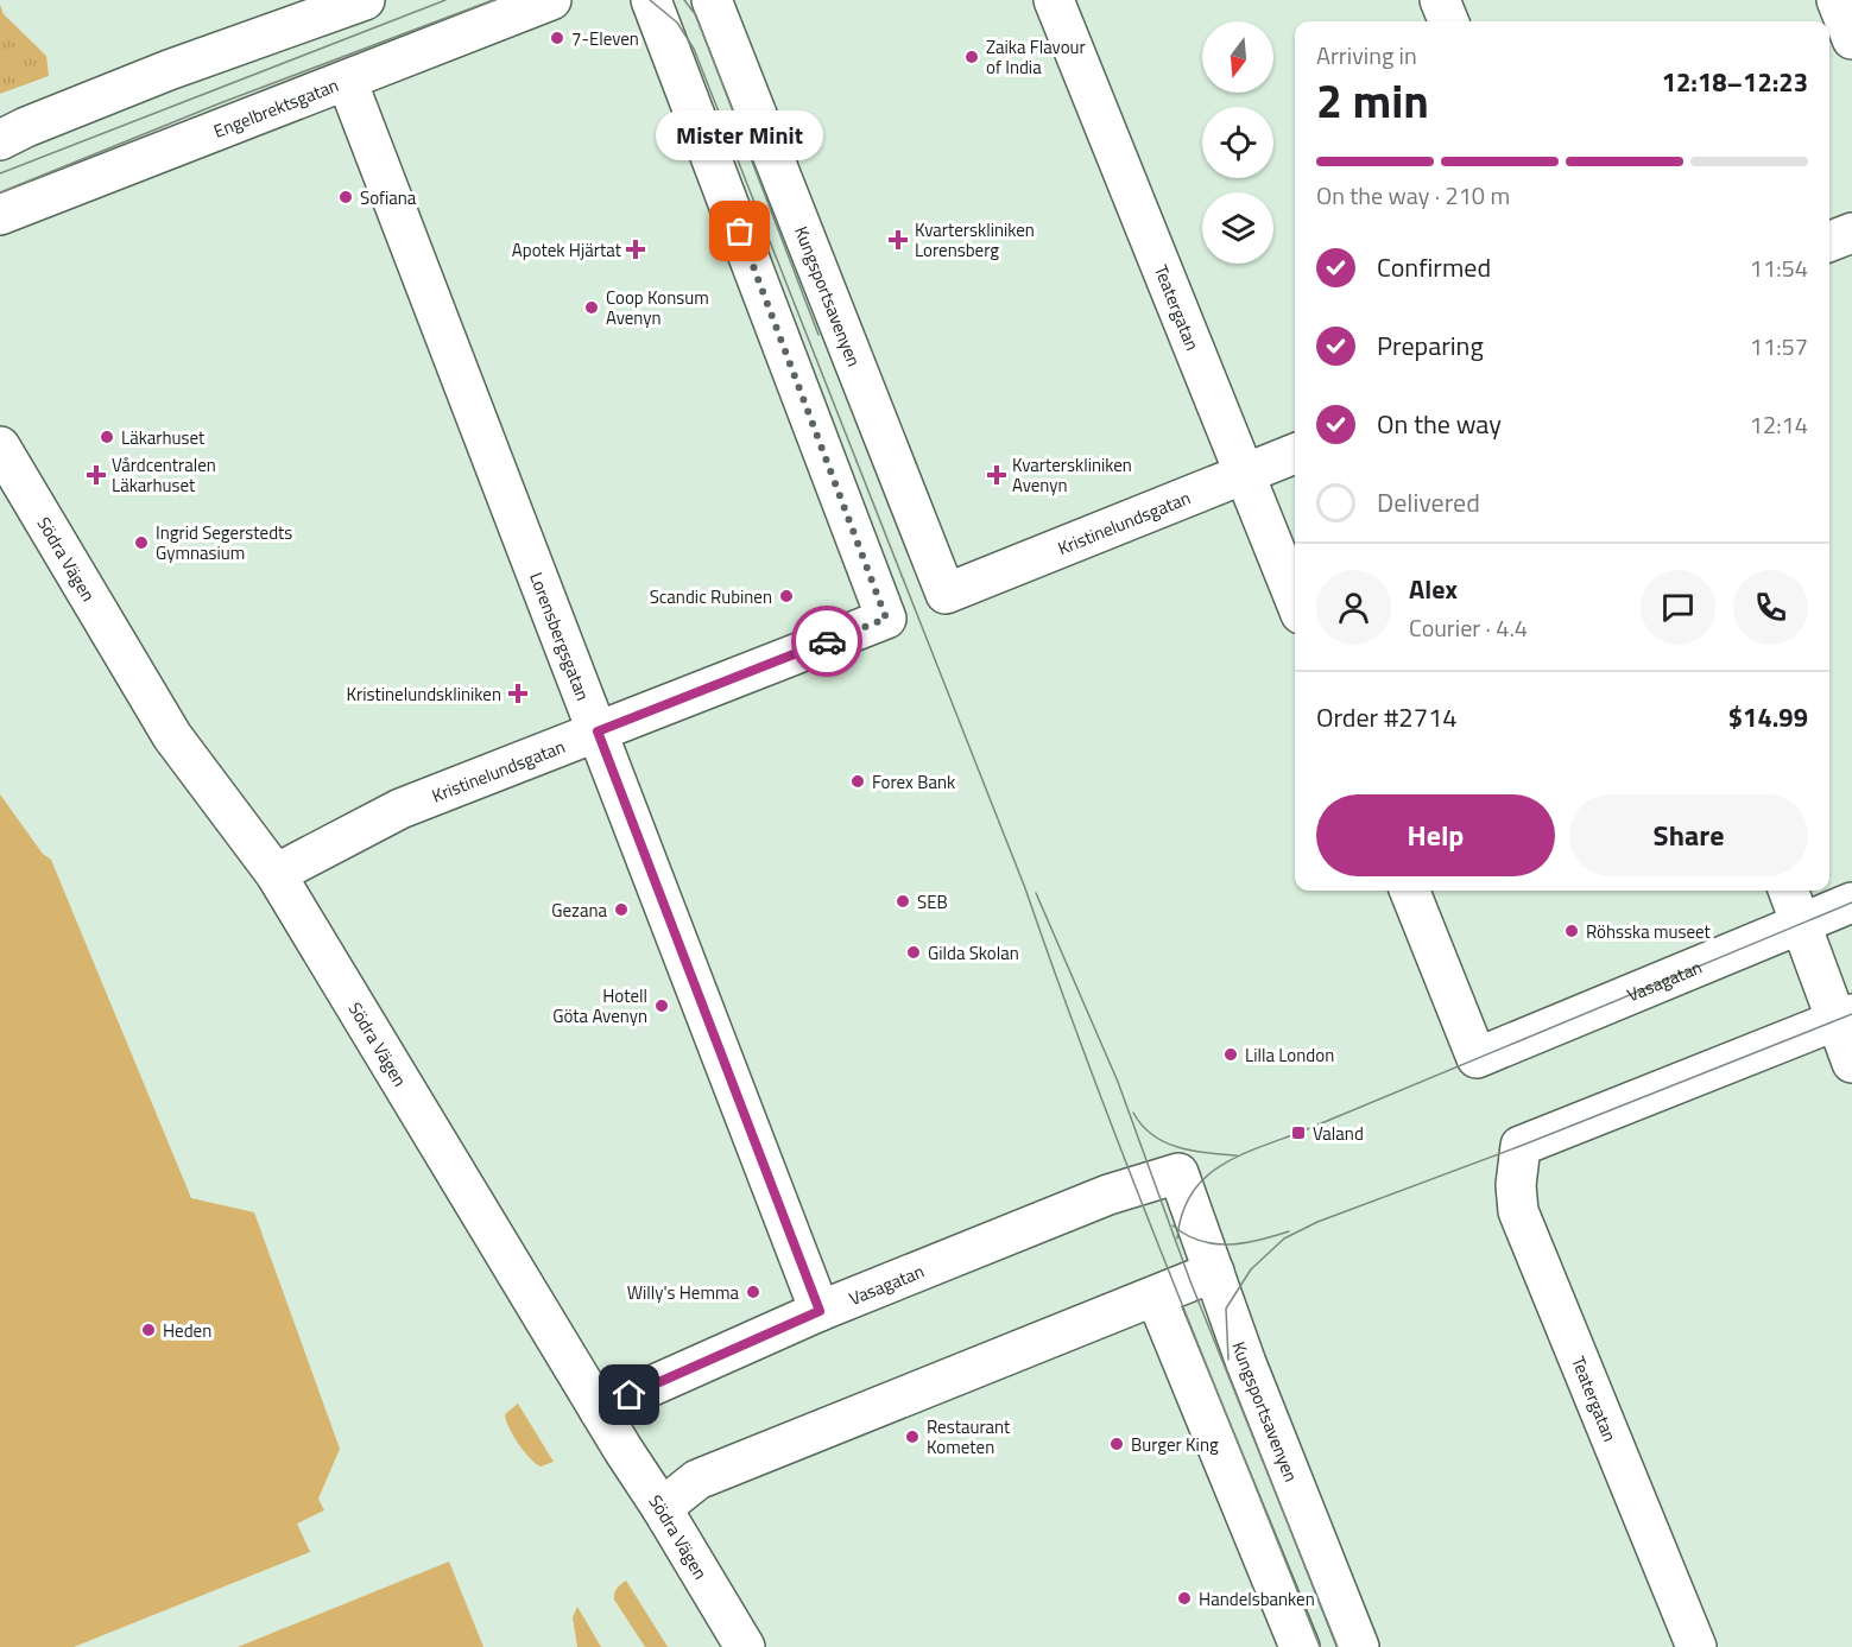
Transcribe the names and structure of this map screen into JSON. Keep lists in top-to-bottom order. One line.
{"streets":{"street":["Engelbrektsgatan","Kungsportsavenyen","Teatergatan","Kristinelundsgatan","Södra Vägen","Lorensbergsgatan","Vasagatan"]},"crossings":[["Engelbrektsgatan","Lorensbergsgatan"],["Kungsportsavenyen","Kristinelundsgatan"],["Kungsportsavenyen","Vasagatan"],["Teatergatan","Kristinelundsgatan"],["Kristinelundsgatan","Södra Vägen"],["Kristinelundsgatan","Lorensbergsgatan"],["Södra Vägen","Vasagatan"],["Lorensbergsgatan","Vasagatan"]],"places":{"other":["7-Eleven","Zaika Flavour of India","Sofiana","Mister Minit","Coop Konsum Avenyn","Läkarhuset","Ingrid Segerstedts Gymnasium","Scandic Rubinen","Forex Bank","SEB","Gezana","Röhsska museet","Gilda Skolan","Hotell Göta Avenyn","Lilla London","Willy's Hemma","Heden","Restaurant Kometen","Burger King","Handelsbanken"],"health":["Kvarterskliniken Lorensberg","Apotek Hjärtat","Vårdcentralen Läkarhuset","Kvarterskliniken Avenyn","Kristinelundskliniken"],"transit":["Valand"]},"north":"bottom","page":{"heading":["2 min","Arriving in","12:18–12:23"],"panel":["Alex","Courier · 4.4","Order #2714","$14.99"],"bubble":"Mister Minit","bar":"On the way · 210 m","list":[["Confirmed","11:54"],["Preparing","11:57"],["On the way","12:14"],"Delivered"],"buttons":["Help","Share"]}}
